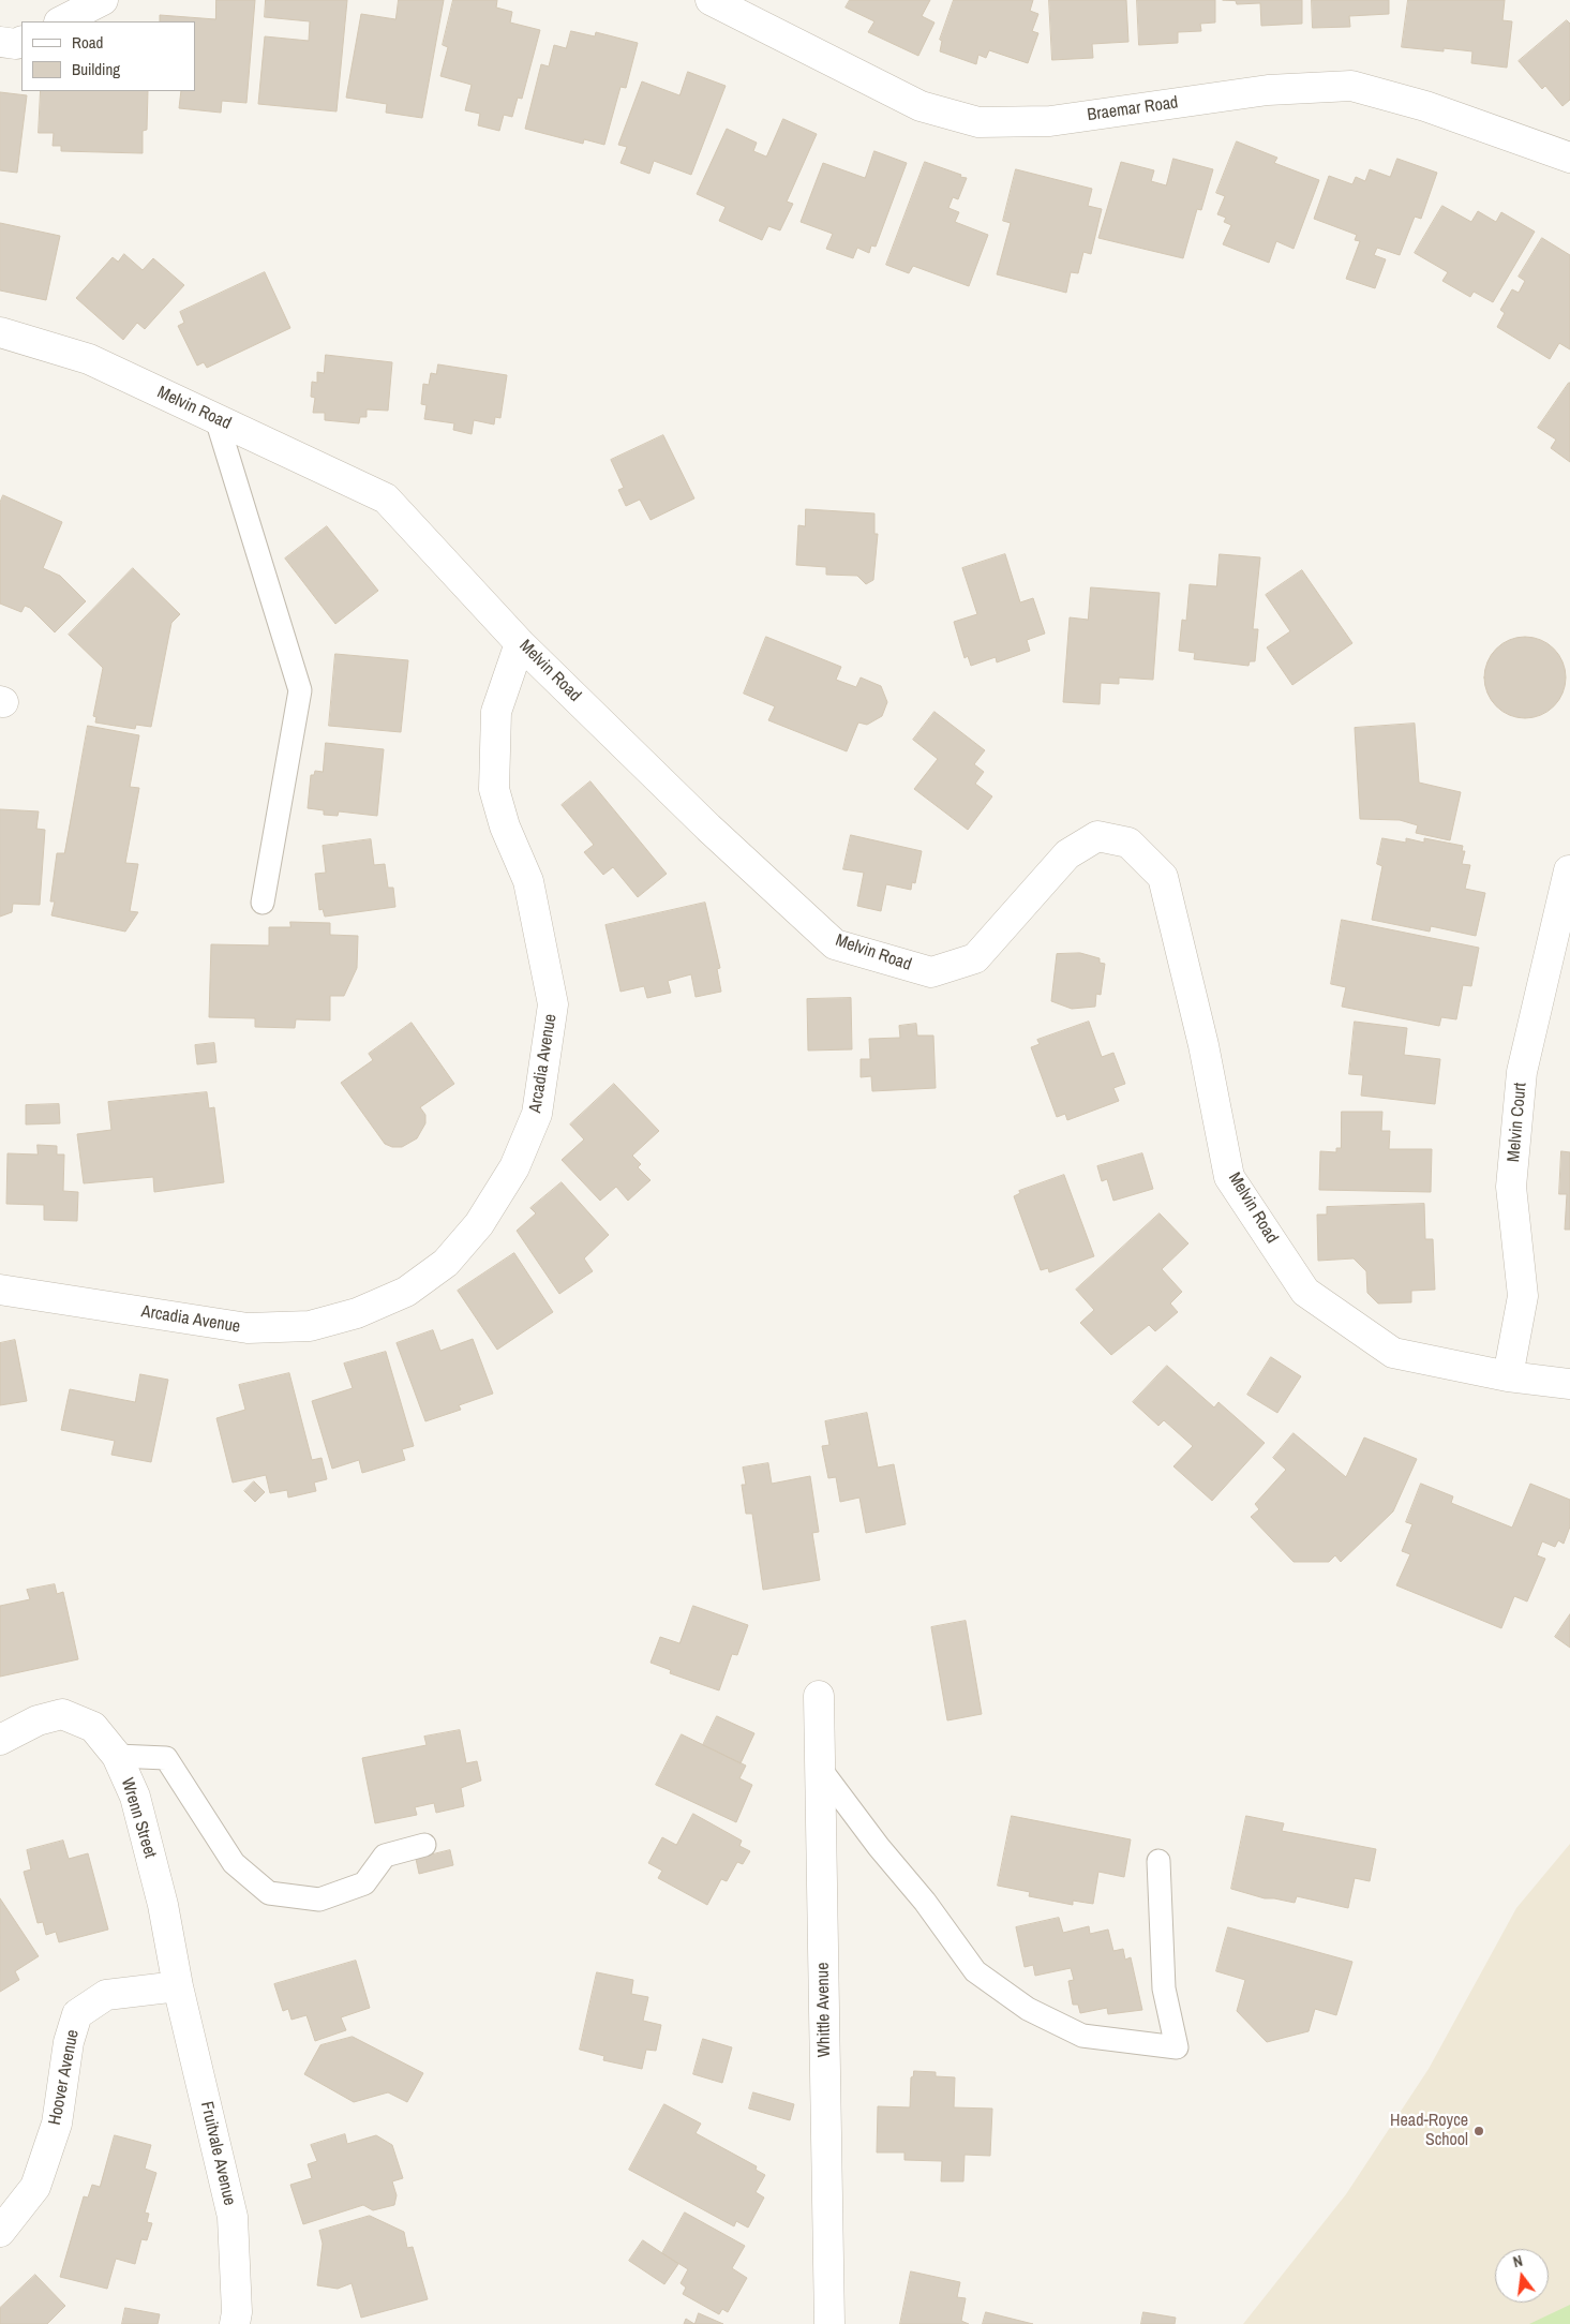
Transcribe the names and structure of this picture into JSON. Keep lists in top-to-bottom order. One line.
{"streets":{"street":["Braemar Road","Melvin Road","Arcadia Avenue","Melvin Court","Wrenn Street","Whittle Avenue","Hoover Avenue","Fruitvale Avenue"]},"crossings":[["Melvin Road","Arcadia Avenue"],["Melvin Road","Melvin Court"],["Wrenn Street","Hoover Avenue"],["Wrenn Street","Fruitvale Avenue"],["Hoover Avenue","Fruitvale Avenue"]],"places":["Head-Royce School"],"legend":["Road","Building"],"north":"top"}
